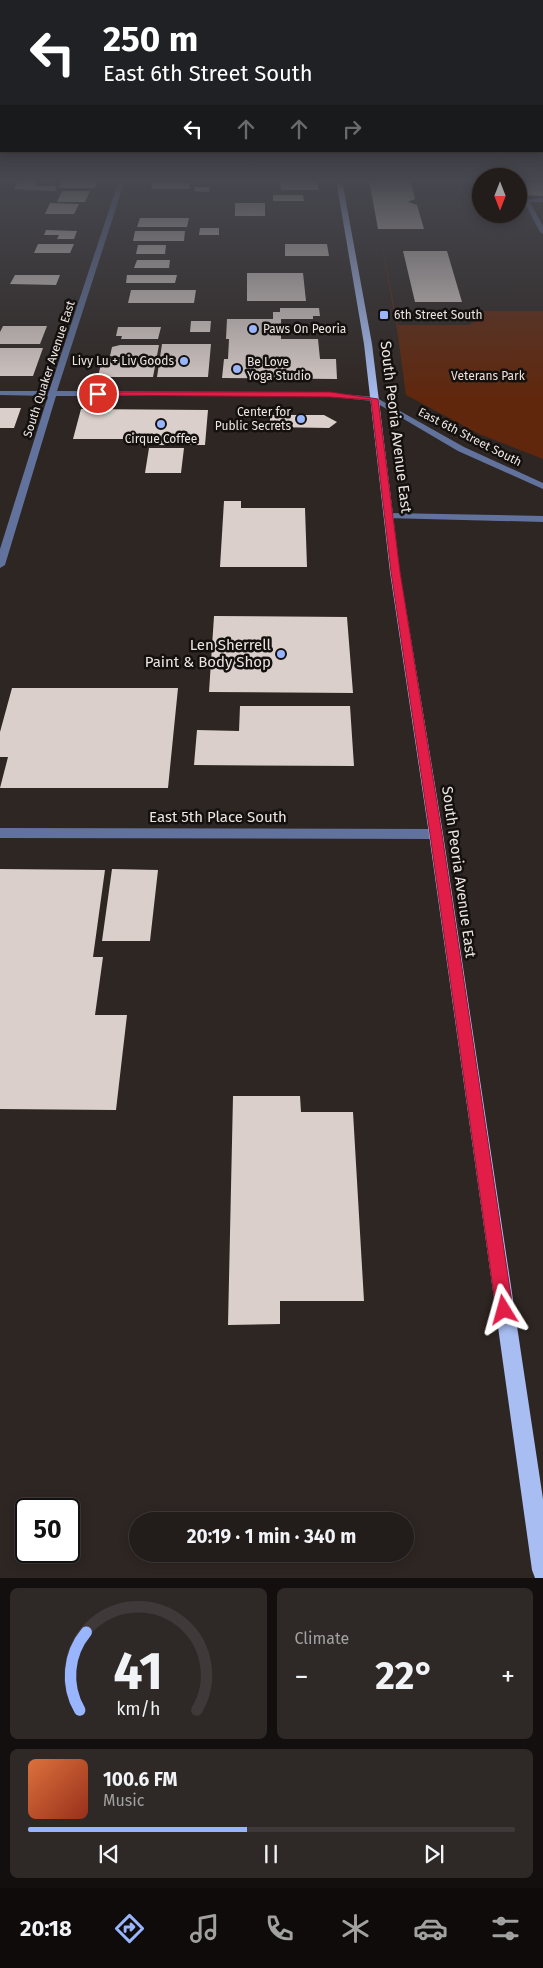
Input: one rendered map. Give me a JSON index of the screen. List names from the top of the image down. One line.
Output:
{"streets":{"main road":["South Peoria Avenue East"],"street":["South Quaker Avenue East","East 6th Street South","East 5th Place South"]},"crossings":[["South Quaker Avenue East","East 6th Street South"],["South Peoria Avenue East","East 6th Street South"],["South Peoria Avenue East","East 5th Place South"]],"parks":["Veterans Park"],"places":{"transit":["6th Street South"],"other":["Paws On Peoria","Livy Lu + Liv Goods","Be Love Yoga Studio","Center for Public Secrets","Cirque Coffee","Len Sherrell Paint & Body Shop"]},"north":"bottom","page":{"turn":["250 m","East 6th Street South"],"limit":"50","trip":"20:19 · 1 min · 340 m","tile":"Climate","heat":["−","22°","+"],"song":["100.6 FM","Music"],"tabs":"20:18","gauge":["41","km/h"]}}
